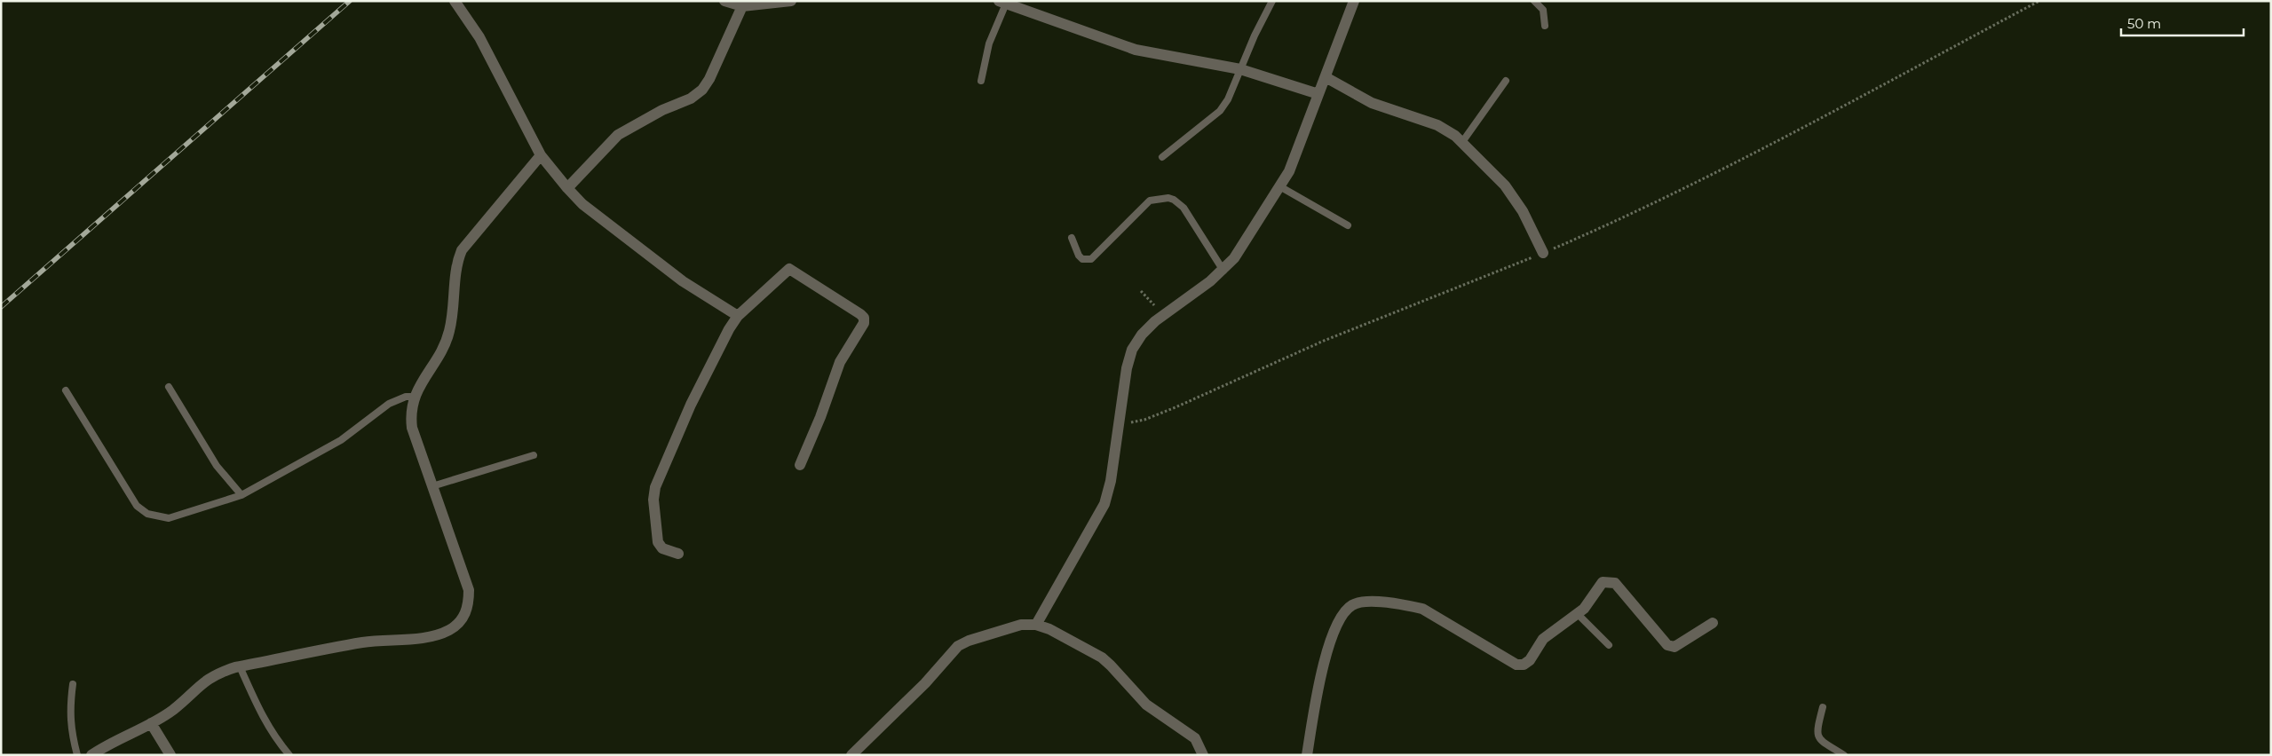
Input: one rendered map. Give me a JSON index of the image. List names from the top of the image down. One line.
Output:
{"scale_bar":"50 m"}
